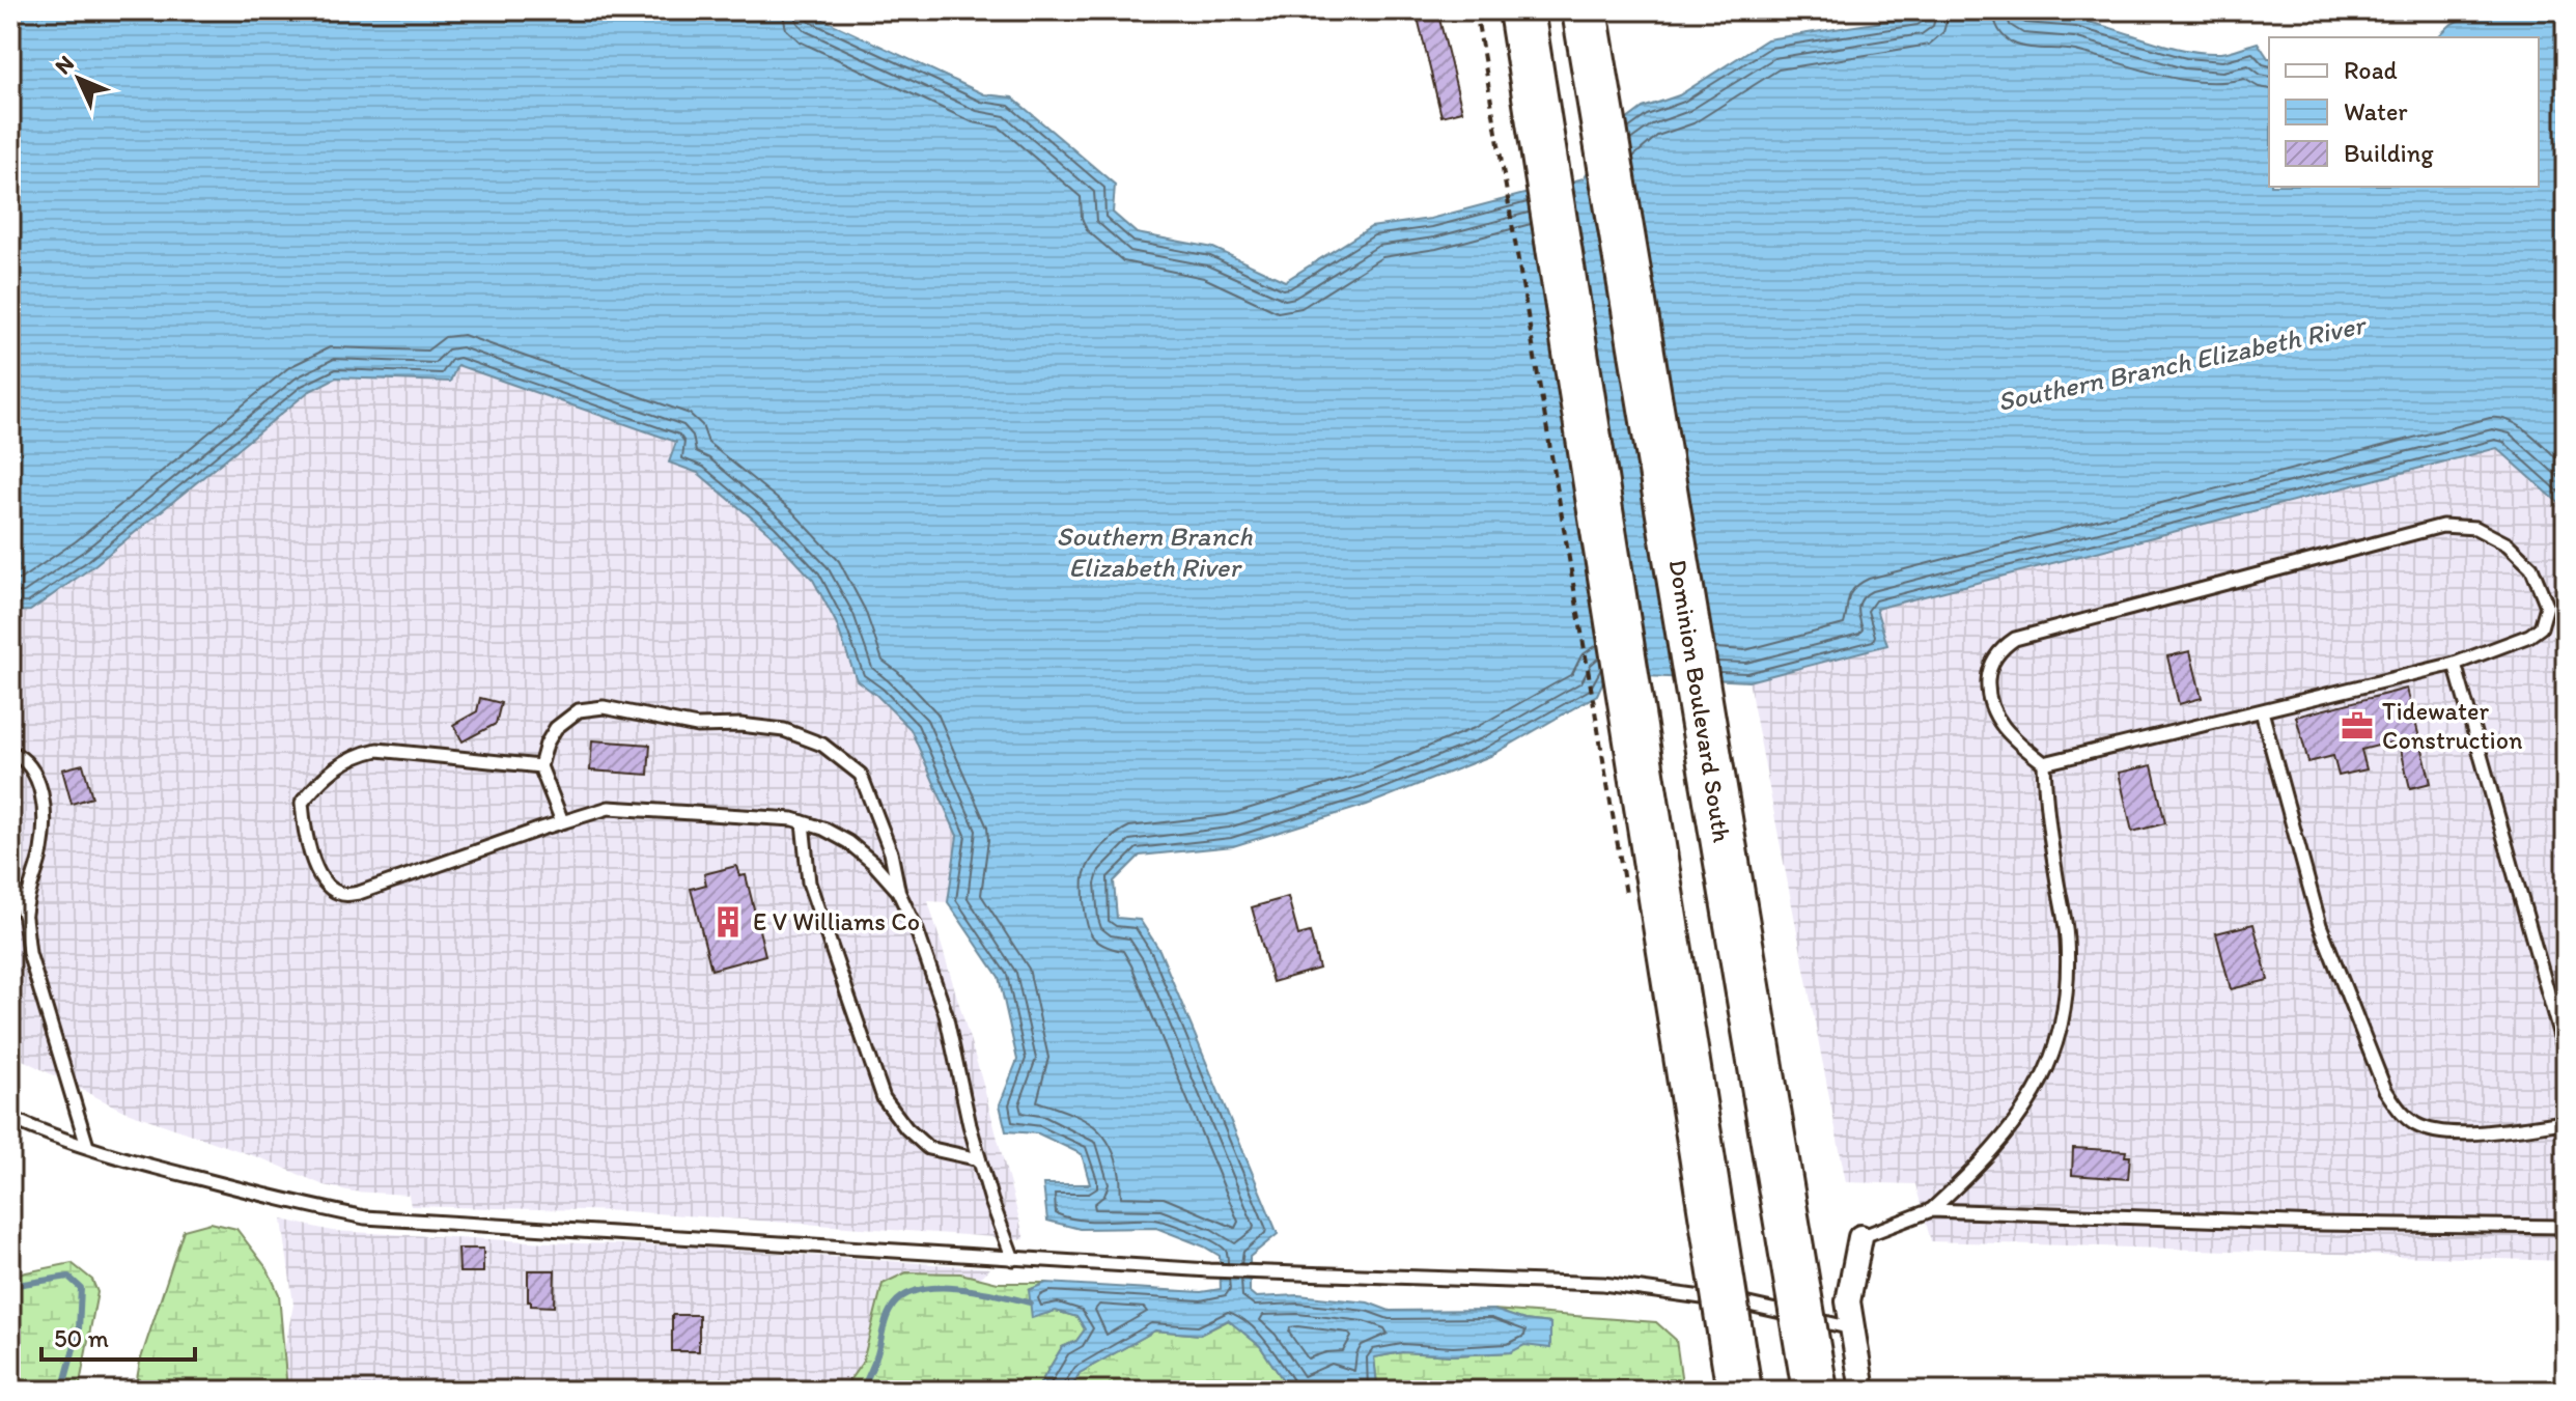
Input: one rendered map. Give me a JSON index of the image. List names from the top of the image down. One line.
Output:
{"streets":{"highway":["Dominion Boulevard South"]},"water":["Southern Branch Elizabeth River"],"places":{"office":["Tidewater Construction"],"building":["E V Williams Co"]},"legend":["Road","Water","Building"],"scale_bar":"50 m","north":"top left"}
